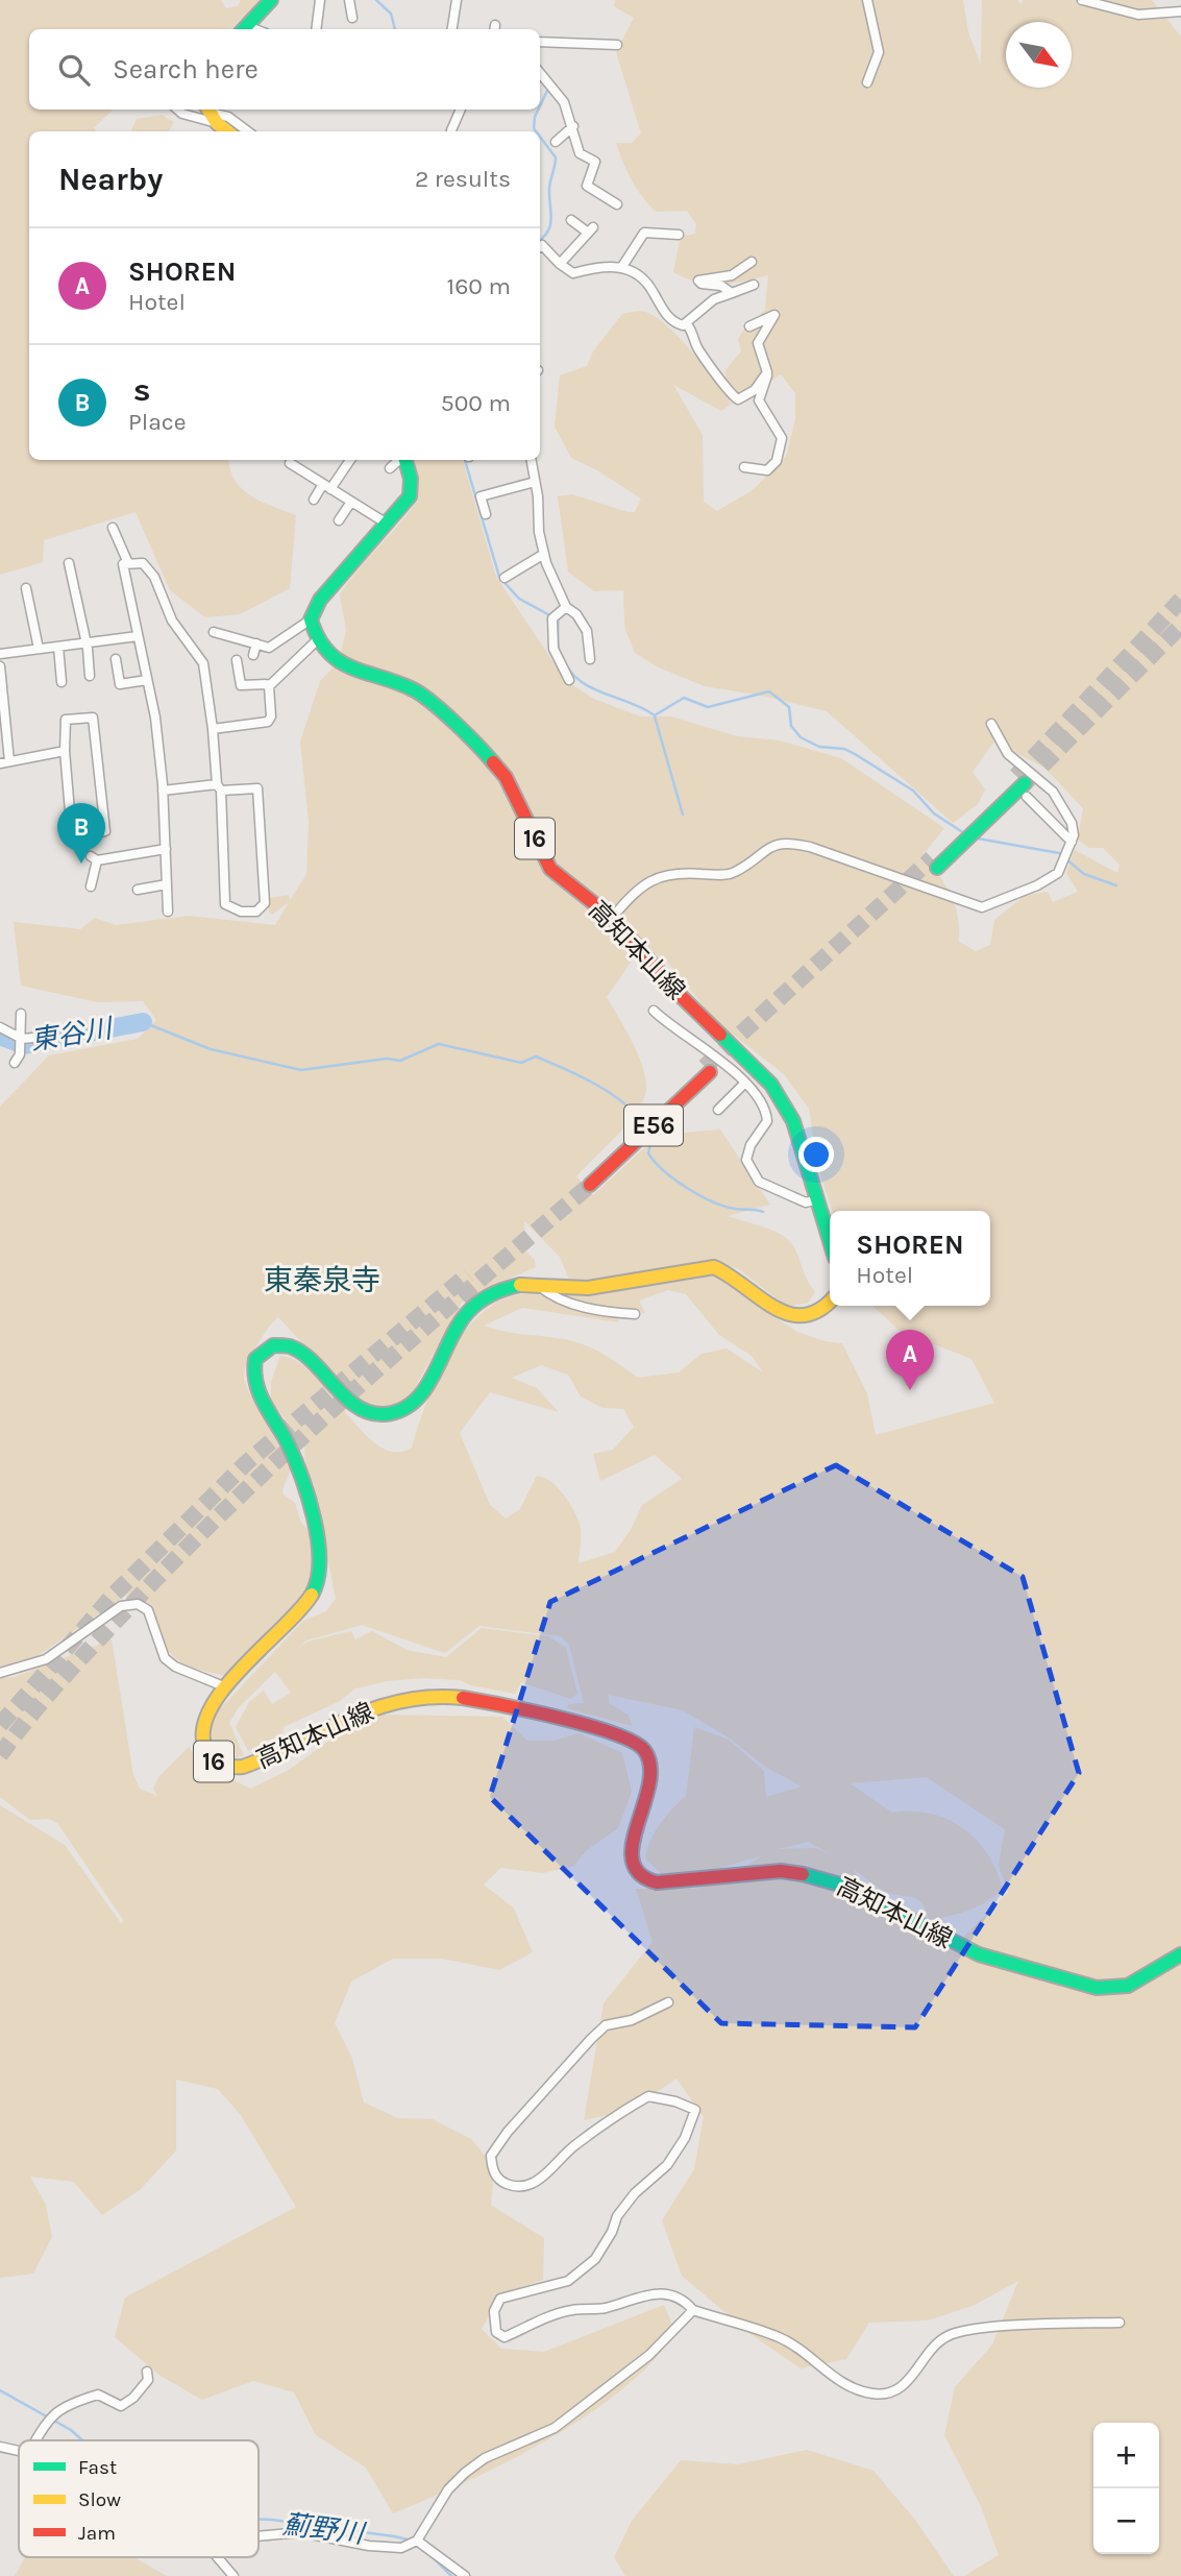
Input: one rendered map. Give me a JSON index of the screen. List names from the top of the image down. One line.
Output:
{"streets":{"main road":["16","高知本山線","E56"]},"districts":["東秦泉寺"],"water":["東谷川","薊野川"],"legend":["Fast","Slow","Jam"],"north":"bottom right","page":{"search":"Search here","heading":["Nearby","2 results"],"list":[{"mark":"A","name":"SHOREN","note":"Hotel","value":"160 m"},{"mark":"B","name":"ｓ","note":"Place","value":"500 m"}],"pins":["B","A"],"popup":["SHOREN","Hotel"],"map_buttons":["+","−"]}}
